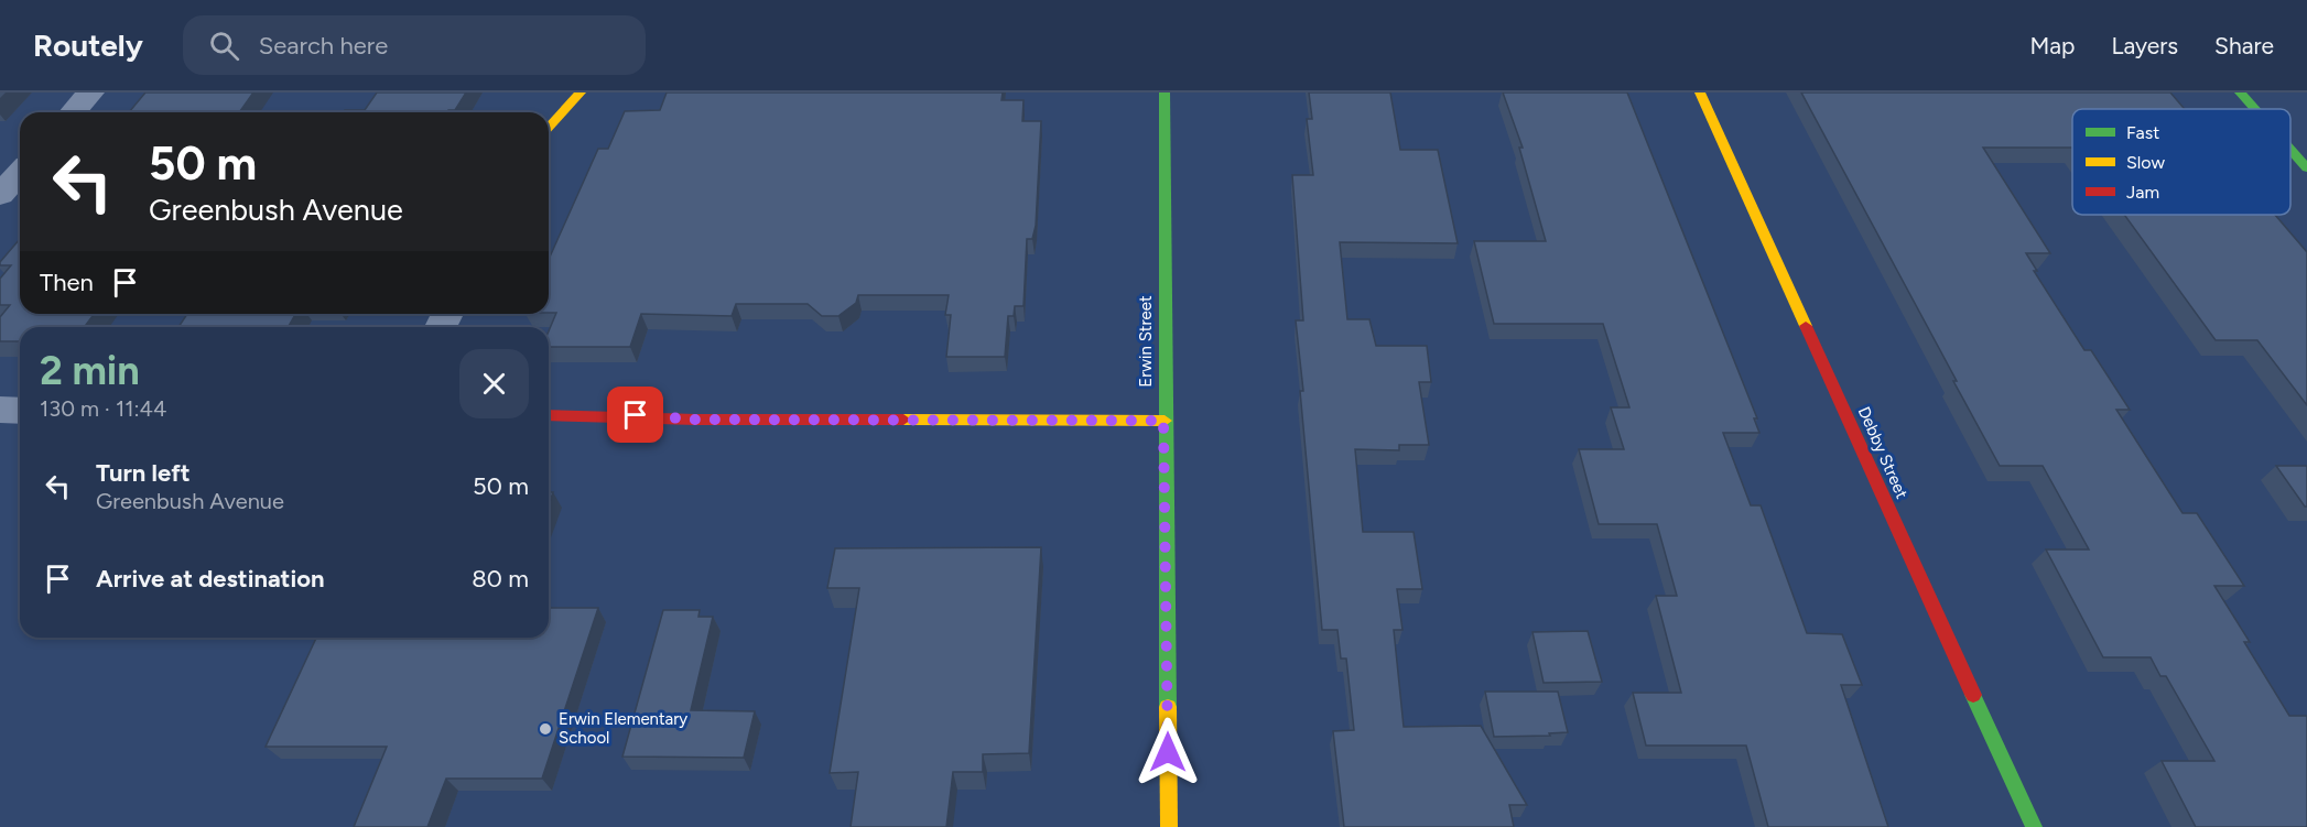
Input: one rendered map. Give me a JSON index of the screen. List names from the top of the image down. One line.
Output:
{"streets":{"street":["Erwin Street","Debby Street"]},"places":["Erwin Elementary School"],"legend":["Fast","Slow","Jam"],"page":{"header":"Routely","search":"Search here","nav":["Map","Layers","Share"],"turn":["50 m","Greenbush Avenue"],"then":"Then","heading":["2 min","130 m · 11:44"],"list":[{"name":"Turn left","note":"Greenbush Avenue","value":"50 m"},{"name":"Arrive at destination","value":"80 m"}]}}
